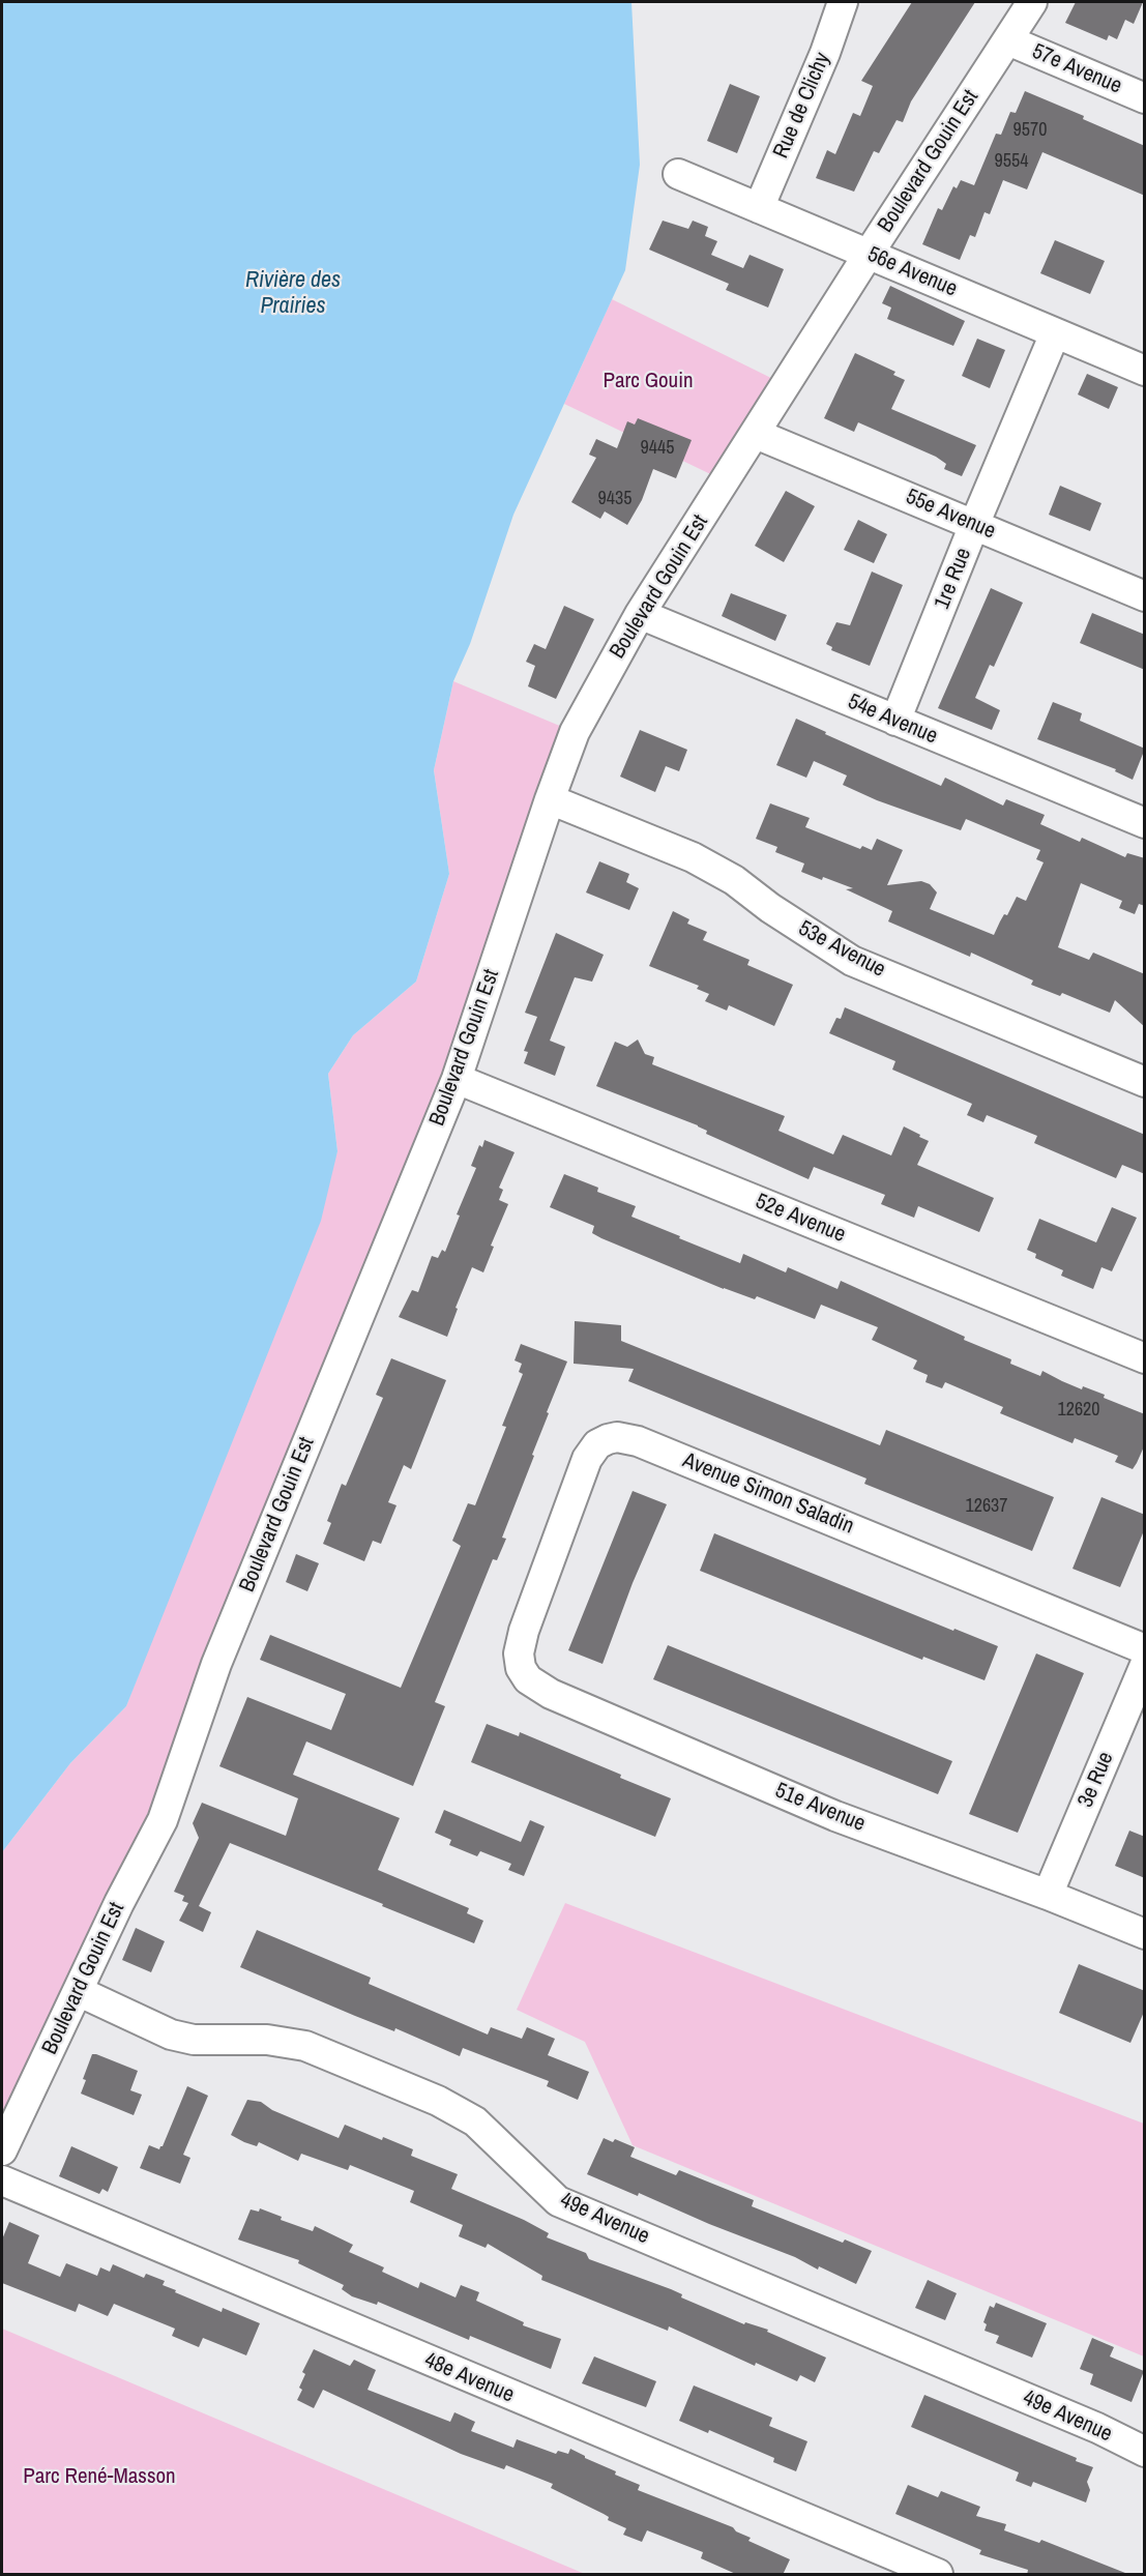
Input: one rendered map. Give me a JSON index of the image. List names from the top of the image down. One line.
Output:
{"streets":{"street":["57e Avenue","Rue de Clichy","Boulevard Gouin Est","56e Avenue","55e Avenue","1re Rue","54e Avenue","53e Avenue","52e Avenue","Avenue Simon Saladin","3e Rue","51e Avenue","49e Avenue","48e Avenue"]},"crossings":[["57e Avenue","Boulevard Gouin Est"],["Rue de Clichy","56e Avenue"],["Boulevard Gouin Est","56e Avenue"],["Boulevard Gouin Est","55e Avenue"],["Boulevard Gouin Est","54e Avenue"],["Boulevard Gouin Est","53e Avenue"],["Boulevard Gouin Est","52e Avenue"],["Boulevard Gouin Est","49e Avenue"],["56e Avenue","1re Rue"],["55e Avenue","1re Rue"],["1re Rue","54e Avenue"],["Avenue Simon Saladin","51e Avenue"],["3e Rue","51e Avenue"]],"water":["Rivière des Prairies"],"parks":["Parc Gouin","Parc René-Masson"],"house_numbers":["9570","9554","9445","9435","12620","12637"]}
